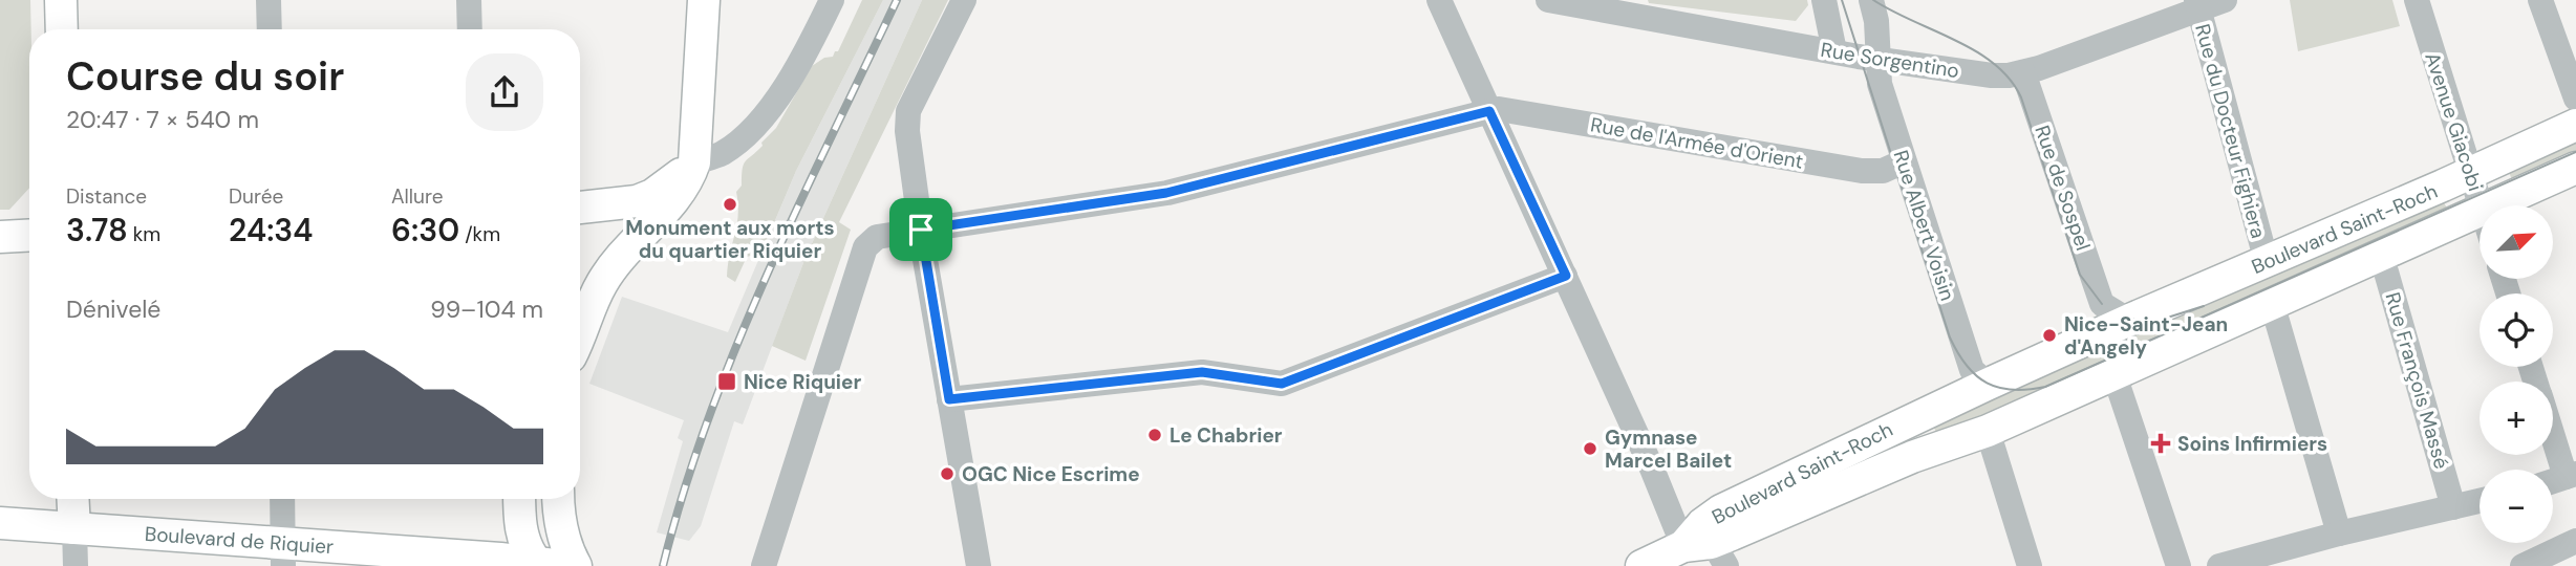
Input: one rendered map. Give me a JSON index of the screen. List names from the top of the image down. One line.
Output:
{"streets":{"main road":["Boulevard Saint-Roch","Boulevard de Riquier"],"street":["Rue Sorgentino","Avenue Giacobi","Rue du Docteur Fighiera","Rue de l'Armée d'Orient","Rue de Sospel","Rue Albert Voisin","Rue François Massé"]},"crossings":[["Rue Sorgentino","Rue du Docteur Fighiera"],["Rue Sorgentino","Rue de Sospel"],["Rue Sorgentino","Rue Albert Voisin"],["Avenue Giacobi","Boulevard Saint-Roch"],["Rue du Docteur Fighiera","Boulevard Saint-Roch"],["Rue de l'Armée d'Orient","Rue Albert Voisin"],["Rue de Sospel","Boulevard Saint-Roch"],["Rue Albert Voisin","Boulevard Saint-Roch"],["Boulevard Saint-Roch","Rue François Massé"]],"places":{"other":["Monument aux morts du quartier Riquier","Nice-Saint-Jean d'Angely","Le Chabrier","Gymnase Marcel Bailet","OGC Nice Escrime"],"transit":["Nice Riquier"],"health":["Soins Infirmiers"]},"north":"top right","page":{"heading":["Course du soir","20:47 · 7 × 540 m"],"stats":[["Distance","3.78 km"],["Durée","24:34"],["Allure","6:30 /km"]],"map_buttons":["+","−"],"chart":["Dénivelé","99–104 m"]}}
